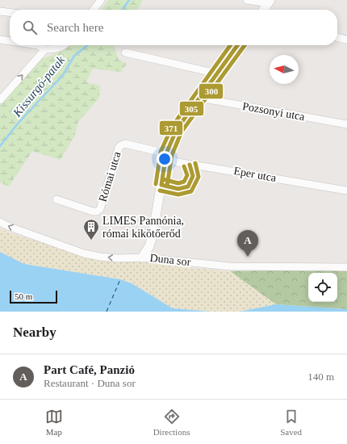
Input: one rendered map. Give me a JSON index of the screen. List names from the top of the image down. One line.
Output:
{"streets":{"street":["Pozsonyi utca","Eper utca","Római utca","Duna sor"]},"crossings":[["Eper utca","Római utca"]],"one_way":["Duna sor"],"water":["Kissurgó-patak"],"places":{"building":["LIMES Pannónia, római kikötőerőd"]},"lines":["transit line 305","transit line 300","transit line 371"],"scale_bar":"50 m","north":"left","page":{"search":"Search here","pins":"A","scale":"50 m","heading":"Nearby","list":[{"mark":"A","name":"Part Café, Panzió","note":"Restaurant · Duna sor","value":"140 m"}],"nav":["Map","Directions","Saved"]}}
